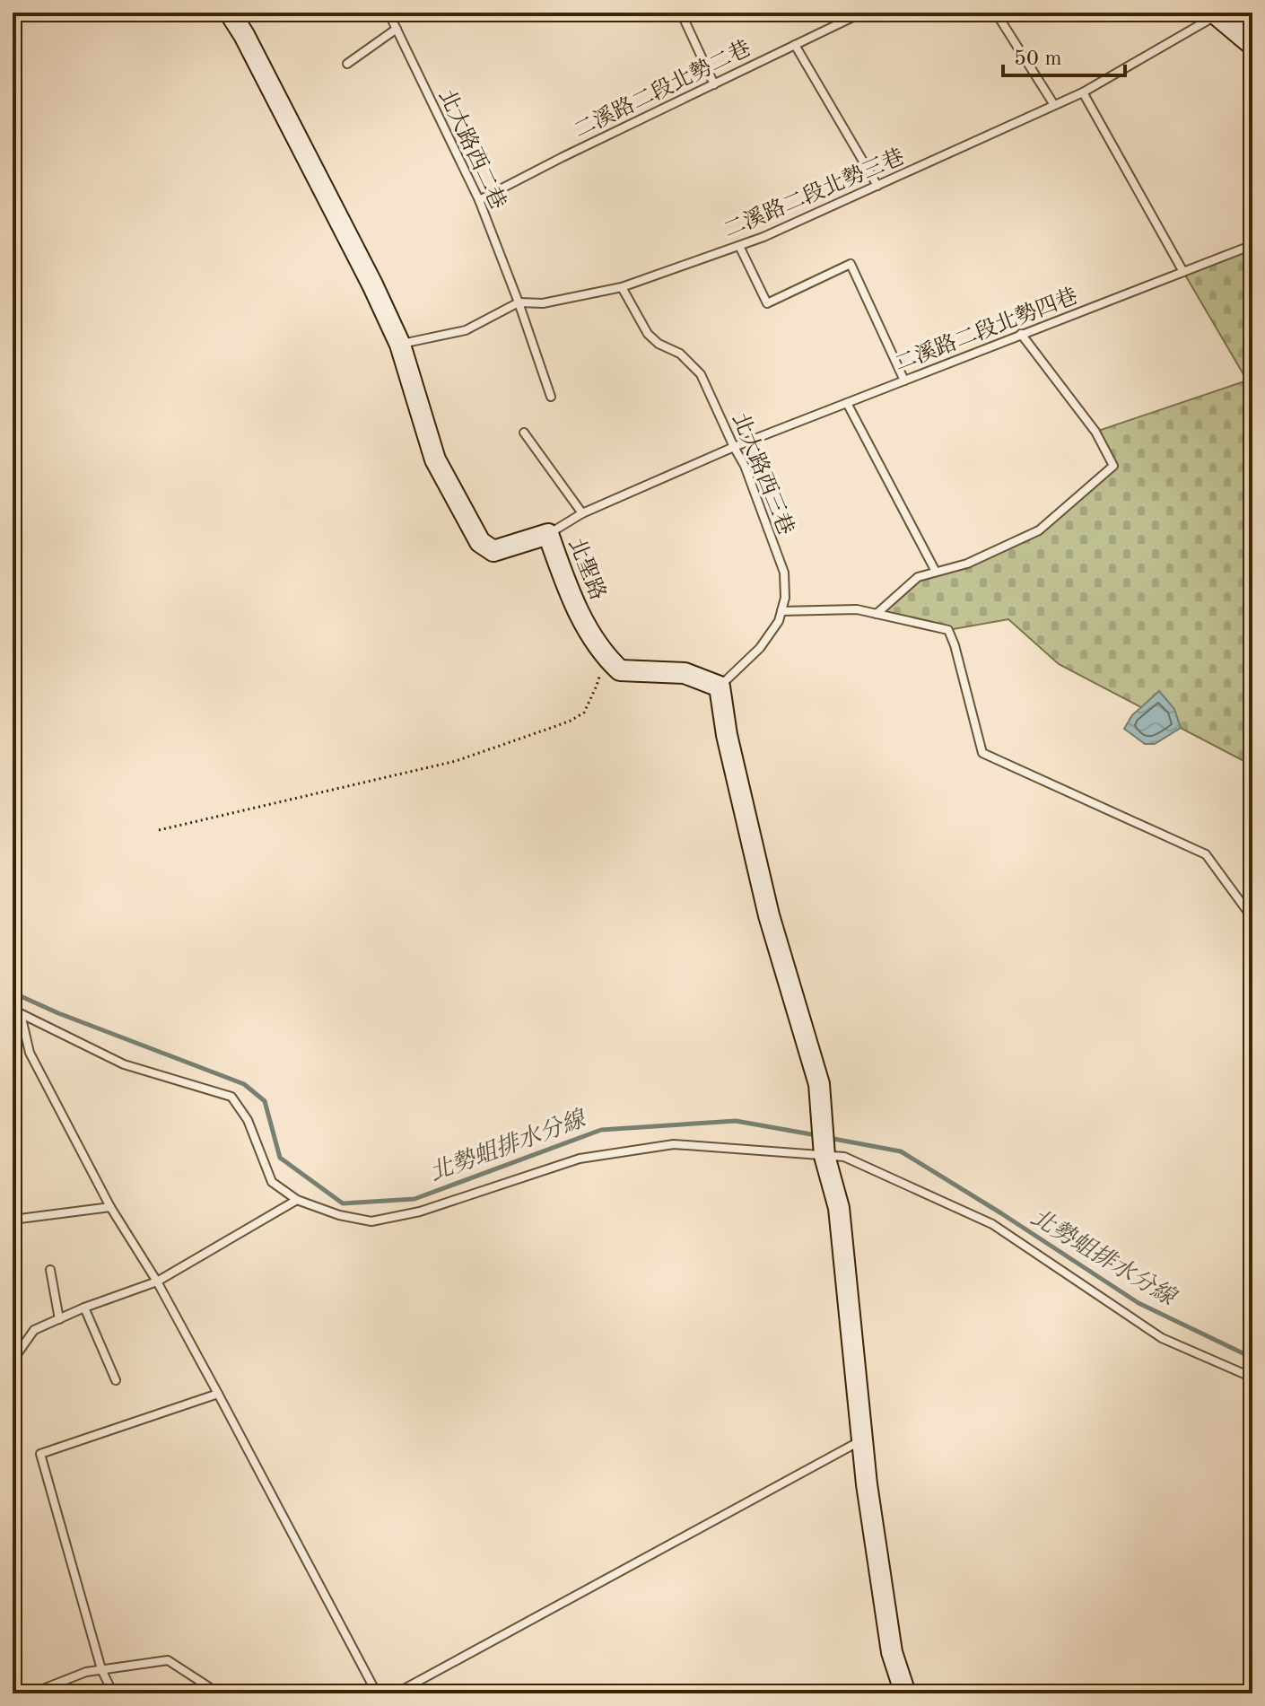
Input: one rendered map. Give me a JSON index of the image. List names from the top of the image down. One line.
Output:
{"streets":{"street":["北聖路"],"lane":["二溪路二段北勢二巷","北大路西二巷","二溪路二段北勢三巷","二溪路二段北勢四巷","北大路西三巷"]},"crossings":[["二溪路二段北勢二巷","北大路西二巷"],["北大路西二巷","二溪路二段北勢三巷"],["二溪路二段北勢三巷","北大路西三巷"],["二溪路二段北勢三巷","北聖路"],["二溪路二段北勢四巷","北大路西三巷"],["二溪路二段北勢四巷","北聖路"],["北大路西三巷","北聖路"]],"water":["北勢蛆排水分線"],"scale_bar":"50 m"}
